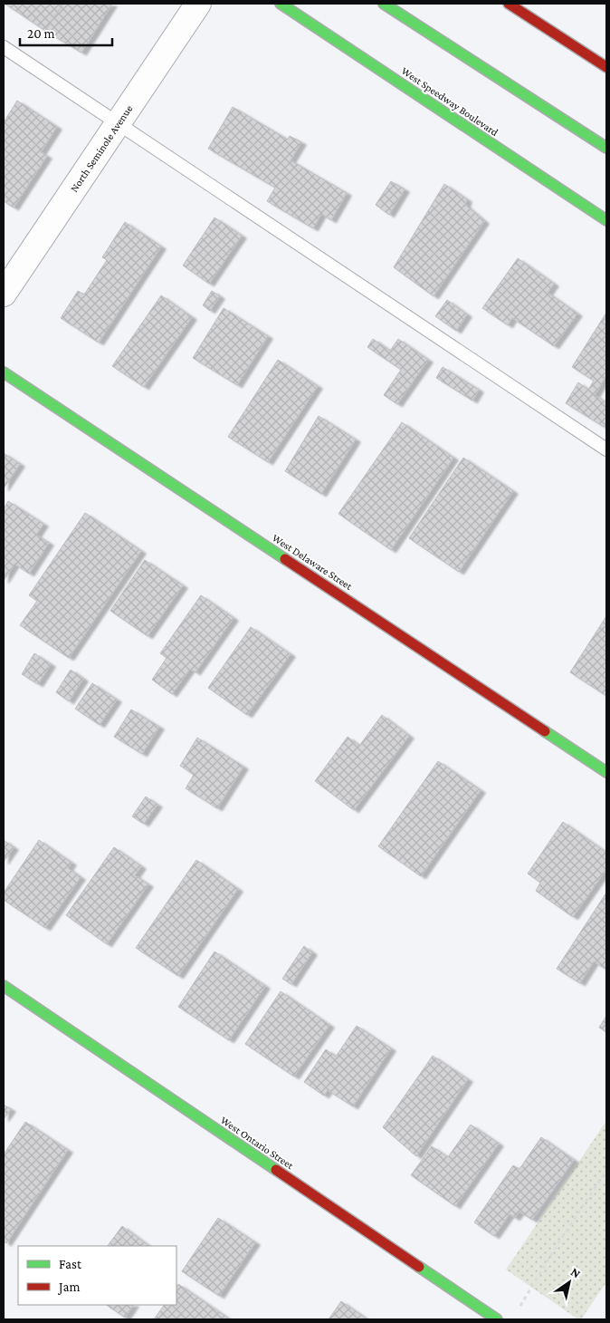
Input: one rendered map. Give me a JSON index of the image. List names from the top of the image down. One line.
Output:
{"streets":{"street":["West Speedway Boulevard","North Seminole Avenue","West Delaware Street","West Ontario Street"]},"legend":["Fast","Jam"],"scale_bar":"20 m","north":"top right"}
